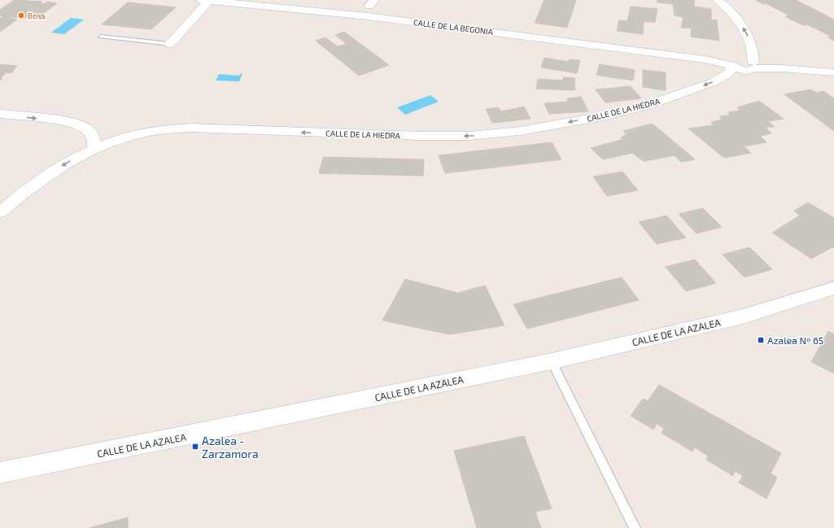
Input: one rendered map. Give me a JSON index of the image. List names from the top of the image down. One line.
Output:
{"streets":{"street":["CALLE DE LA BEGONIA","CALLE DE LA HIEDRA","CALLE DE LA AZALEA"]},"crossings":[["CALLE DE LA BEGONIA","CALLE DE LA HIEDRA"]],"one_way":["CALLE DE LA HIEDRA"],"places":{"other":["Boss"],"transit":["Azalea Nº 65","Azalea - Zarzamora"]}}
